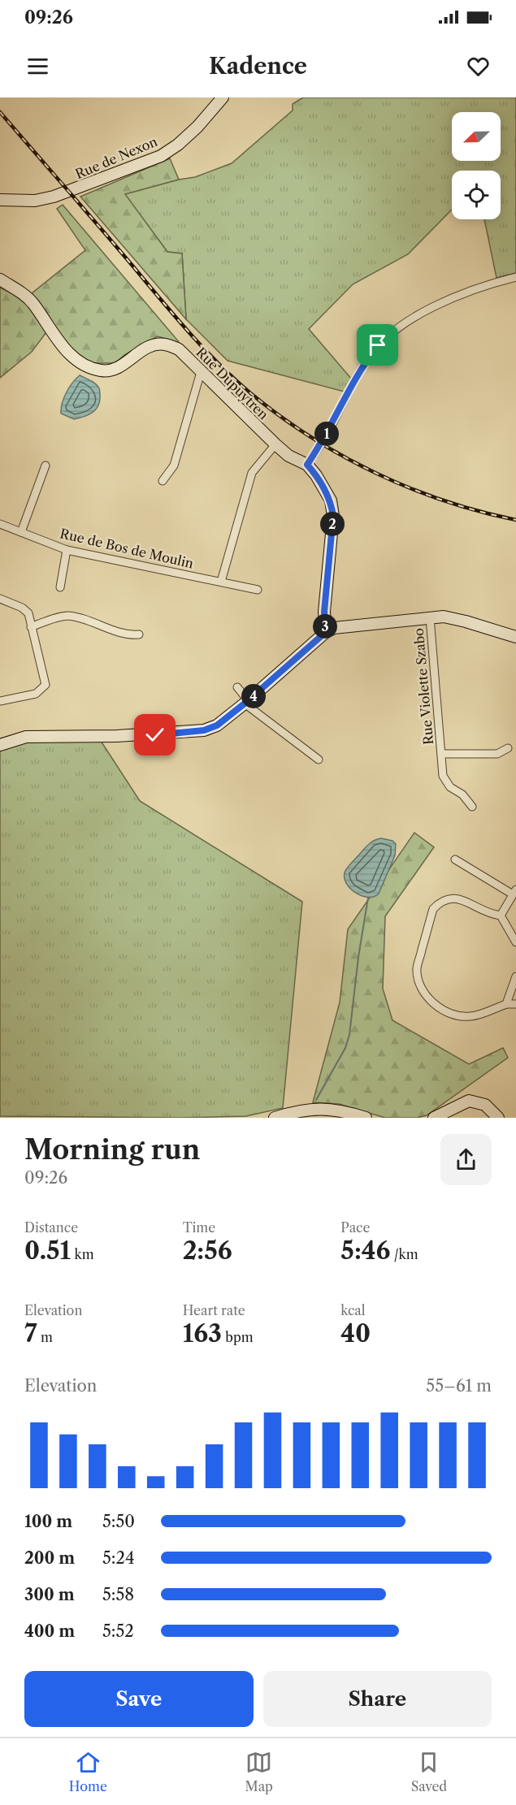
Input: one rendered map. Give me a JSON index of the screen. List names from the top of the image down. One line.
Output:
{"streets":{"street":["Rue de Nexon","Rue Dupuytren","Rue de Bos de Moulin","Rue Violette Szabo"]},"north":"bottom left","page":{"status":"09:26","header":"Kadence","pins":["1","2","3","4"],"heading":["Morning run","09:26"],"stats":[["Distance","0.51 km"],["Time","2:56"],["Pace","5:46 /km"],["Elevation","7 m"],["Heart rate","163 bpm"],["kcal","40"]],"chart":["Elevation","55–61 m"],"list":[{"name":"100 m","note":"5:50"},{"name":"200 m","note":"5:24"},{"name":"300 m","note":"5:58"},{"name":"400 m","note":"5:52"}],"buttons":["Save","Share"],"tabs":["Home","Map","Saved"]}}
